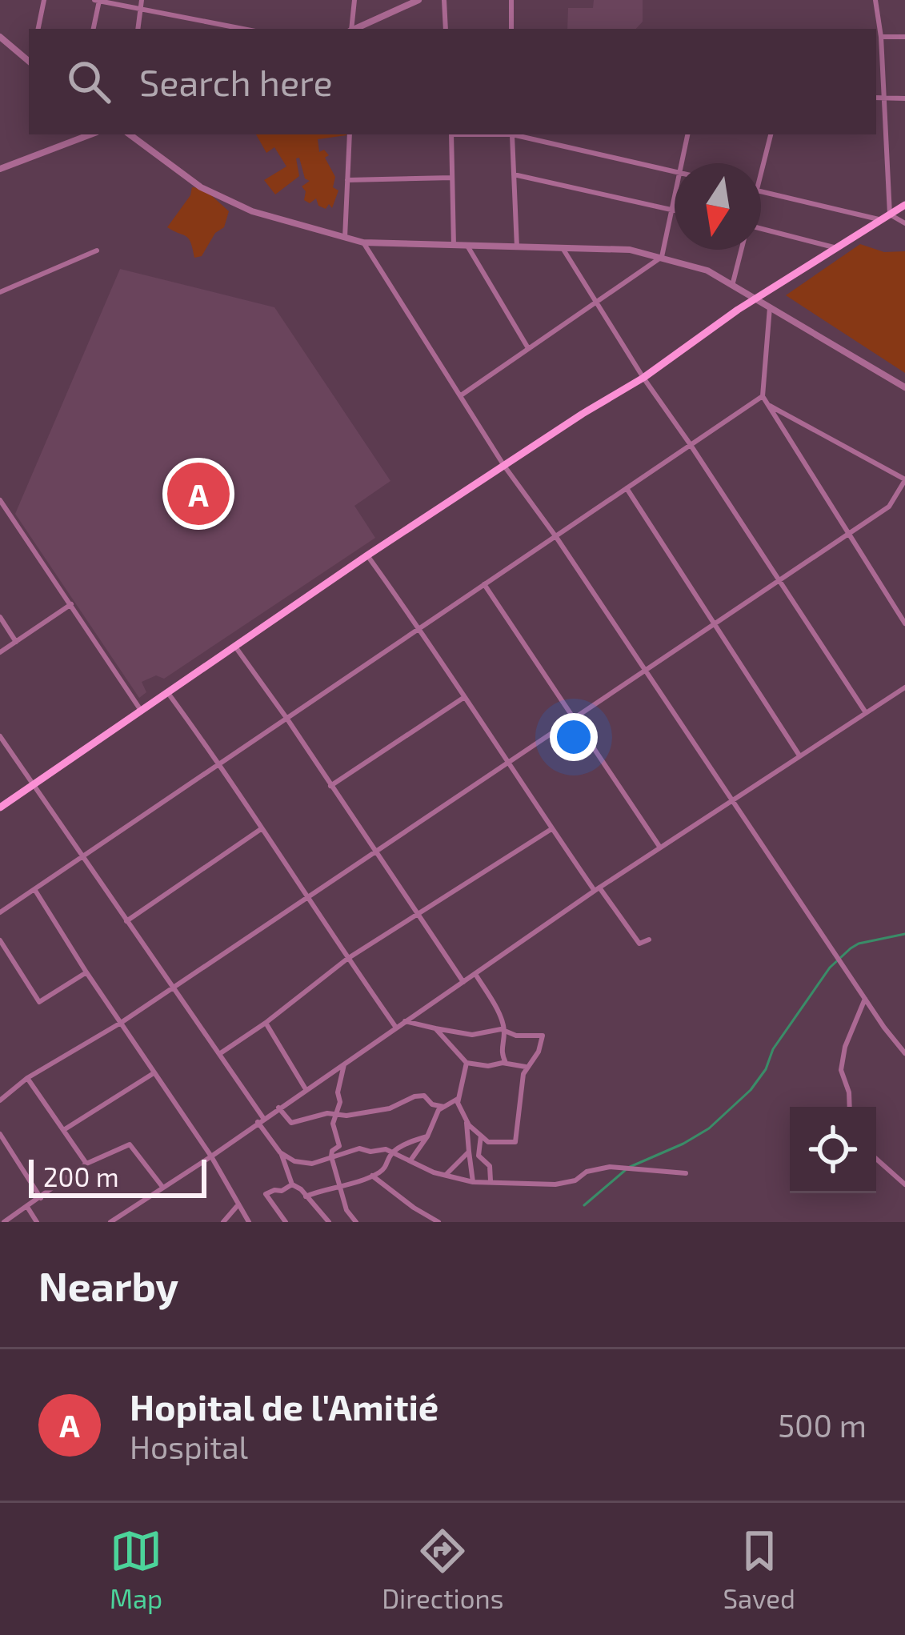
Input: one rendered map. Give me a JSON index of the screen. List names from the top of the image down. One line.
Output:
{"scale_bar":"200 m","north":"bottom","page":{"search":"Search here","pins":"A","scale":"200 m","heading":"Nearby","list":[{"mark":"A","name":"Hopital de l'Amitié","note":"Hospital","value":"500 m"}],"nav":["Map","Directions","Saved"]}}
